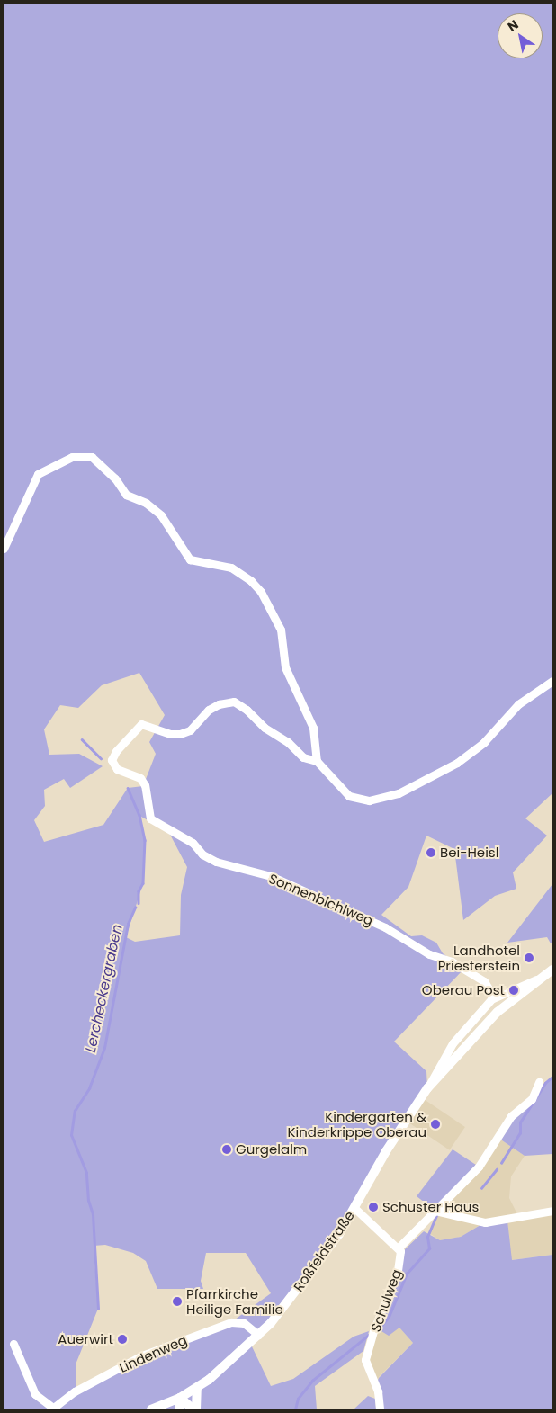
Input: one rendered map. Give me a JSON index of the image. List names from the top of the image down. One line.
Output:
{"streets":{"main road":["Roßfeldstraße"],"street":["Sonnenbichlweg","Schulweg","Lindenweg"]},"crossings":[["Sonnenbichlweg","Roßfeldstraße"],["Roßfeldstraße","Lindenweg"]],"water":["Lercheckergraben"],"places":["Bei-Heisl","Landhotel Priesterstein","Oberau Post","Kindergarten & Kinderkrippe Oberau","Gurgelalm","Schuster Haus","Pfarrkirche Heilige Familie","Auerwirt"],"north":"top left"}
